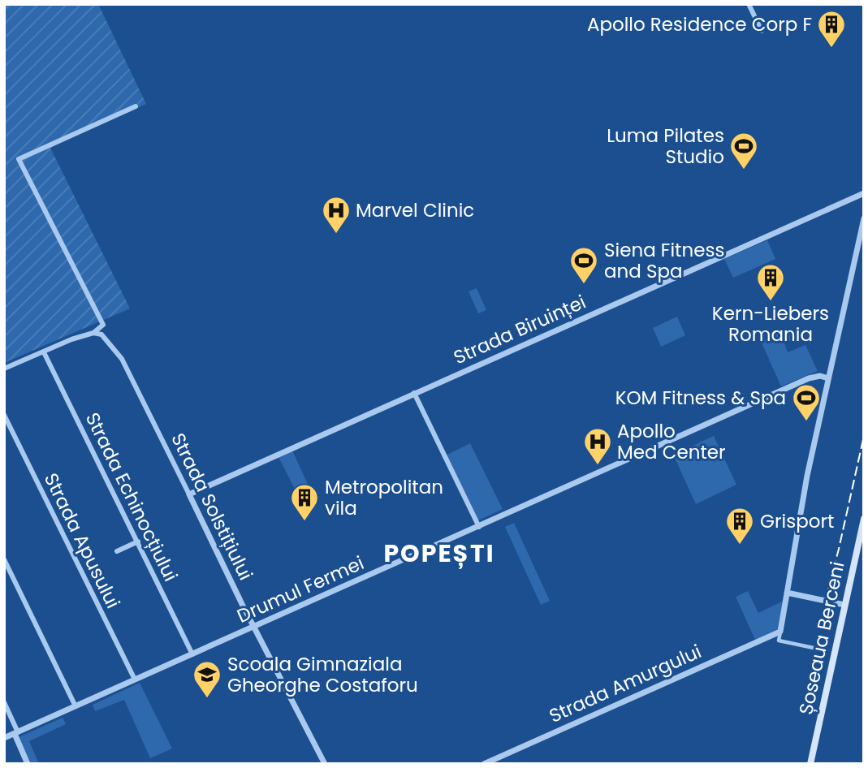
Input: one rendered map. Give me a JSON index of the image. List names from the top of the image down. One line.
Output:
{"streets":{"main road":["Șoseaua Berceni"],"street":["Strada Biruinței","Strada Echinocțiului","Strada Solstițiului","Strada Apusului","Drumul Fermei","Strada Amurgului"]},"crossings":[["Strada Biruinței","Strada Solstițiului"],["Strada Echinocțiului","Drumul Fermei"],["Strada Solstițiului","Drumul Fermei"],["Strada Apusului","Drumul Fermei"]],"districts":["POPEȘTI"],"places":{"building":["Apollo Residence Corp F","Kern-Liebers Romania","Metropolitan vila","Grisport"],"sports":["Luma Pilates Studio","Siena Fitness and Spa","KOM Fitness & Spa"],"hospital":["Marvel Clinic","Apollo Med Center"],"school or university":["Scoala Gimnaziala Gheorghe Costaforu"]}}
